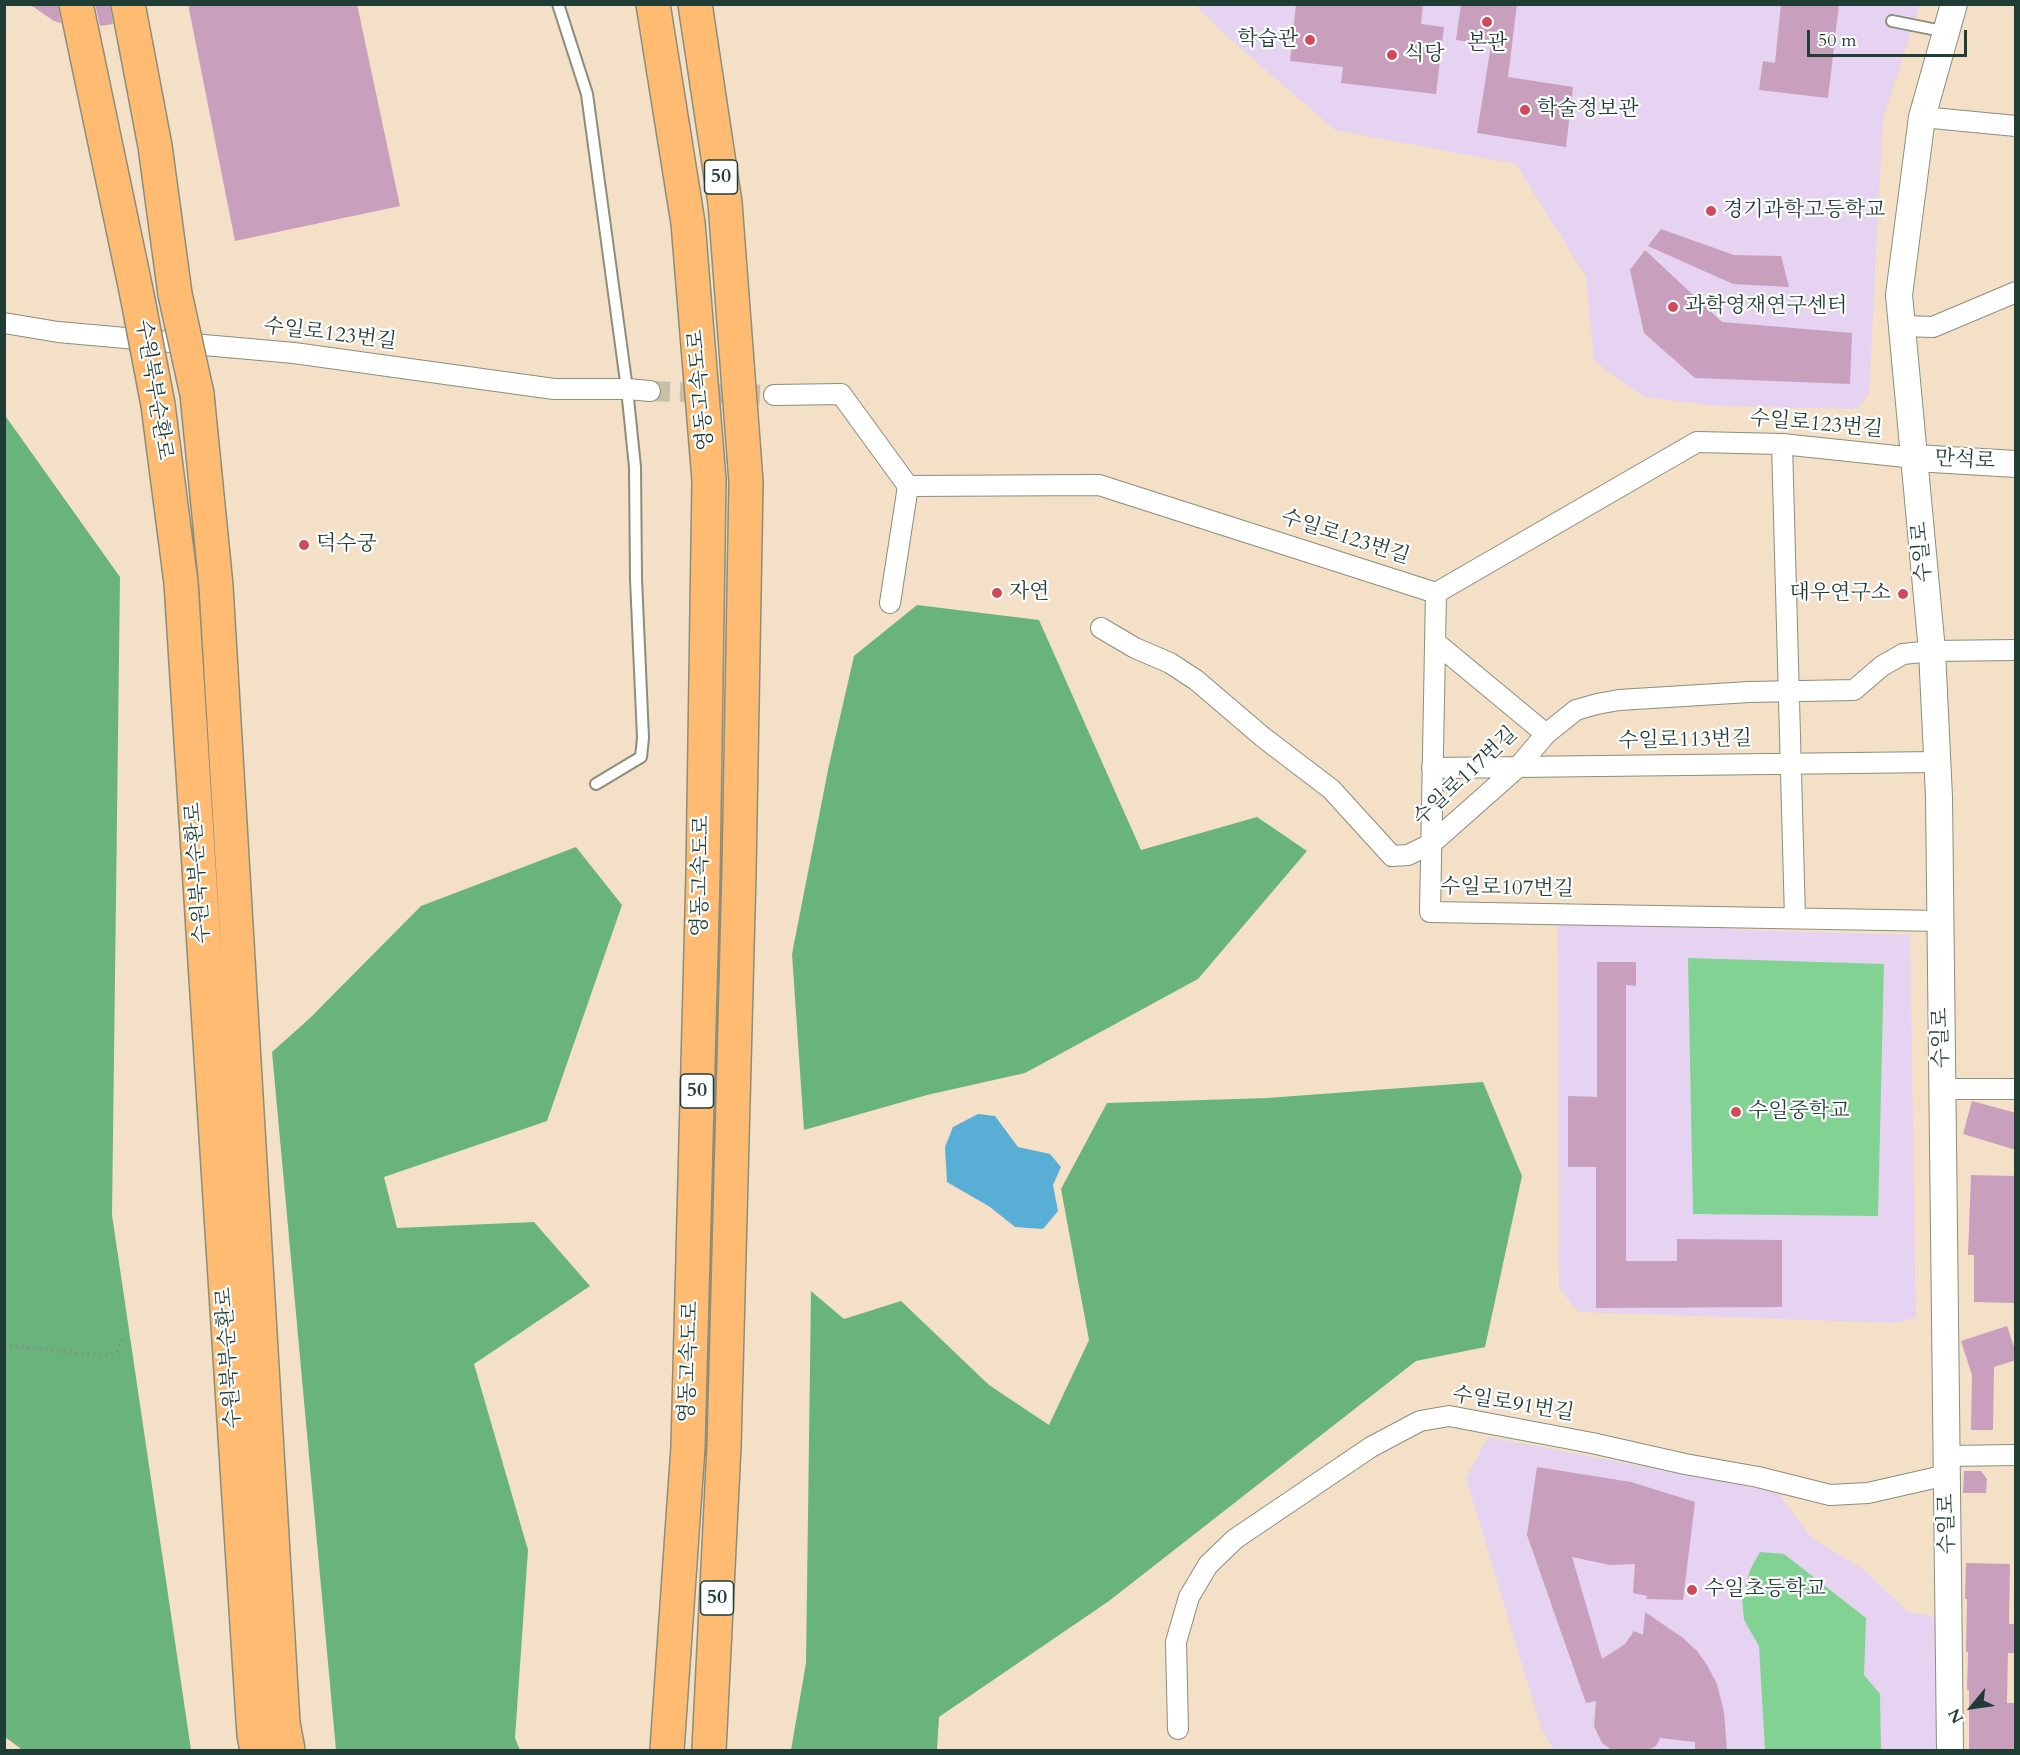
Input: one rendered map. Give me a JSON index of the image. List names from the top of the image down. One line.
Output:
{"streets":{"highway":["50","수원북부순환로","영동고속도로"],"street":["수일로123번길","만석로","수일로","수일로113번길","수일로117번길","수일로107번길","수일로91번길"]},"crossings":[["수일로123번길","만석로"],["수일로123번길","수일로"],["수일로123번길","수일로107번길"],["만석로","수일로"],["수일로","수일로113번길"],["수일로","수일로117번길"],["수일로","수일로107번길"],["수일로","수일로91번길"],["수일로113번길","수일로117번길"],["수일로113번길","수일로107번길"],["수일로117번길","수일로107번길"]],"places":["본관","학습관","식당","학술정보관","경기과학고등학교","과학영재연구센터","덕수궁","자연","대우연구소","수일중학교","수일초등학교"],"scale_bar":"50 m","north":"bottom left"}
